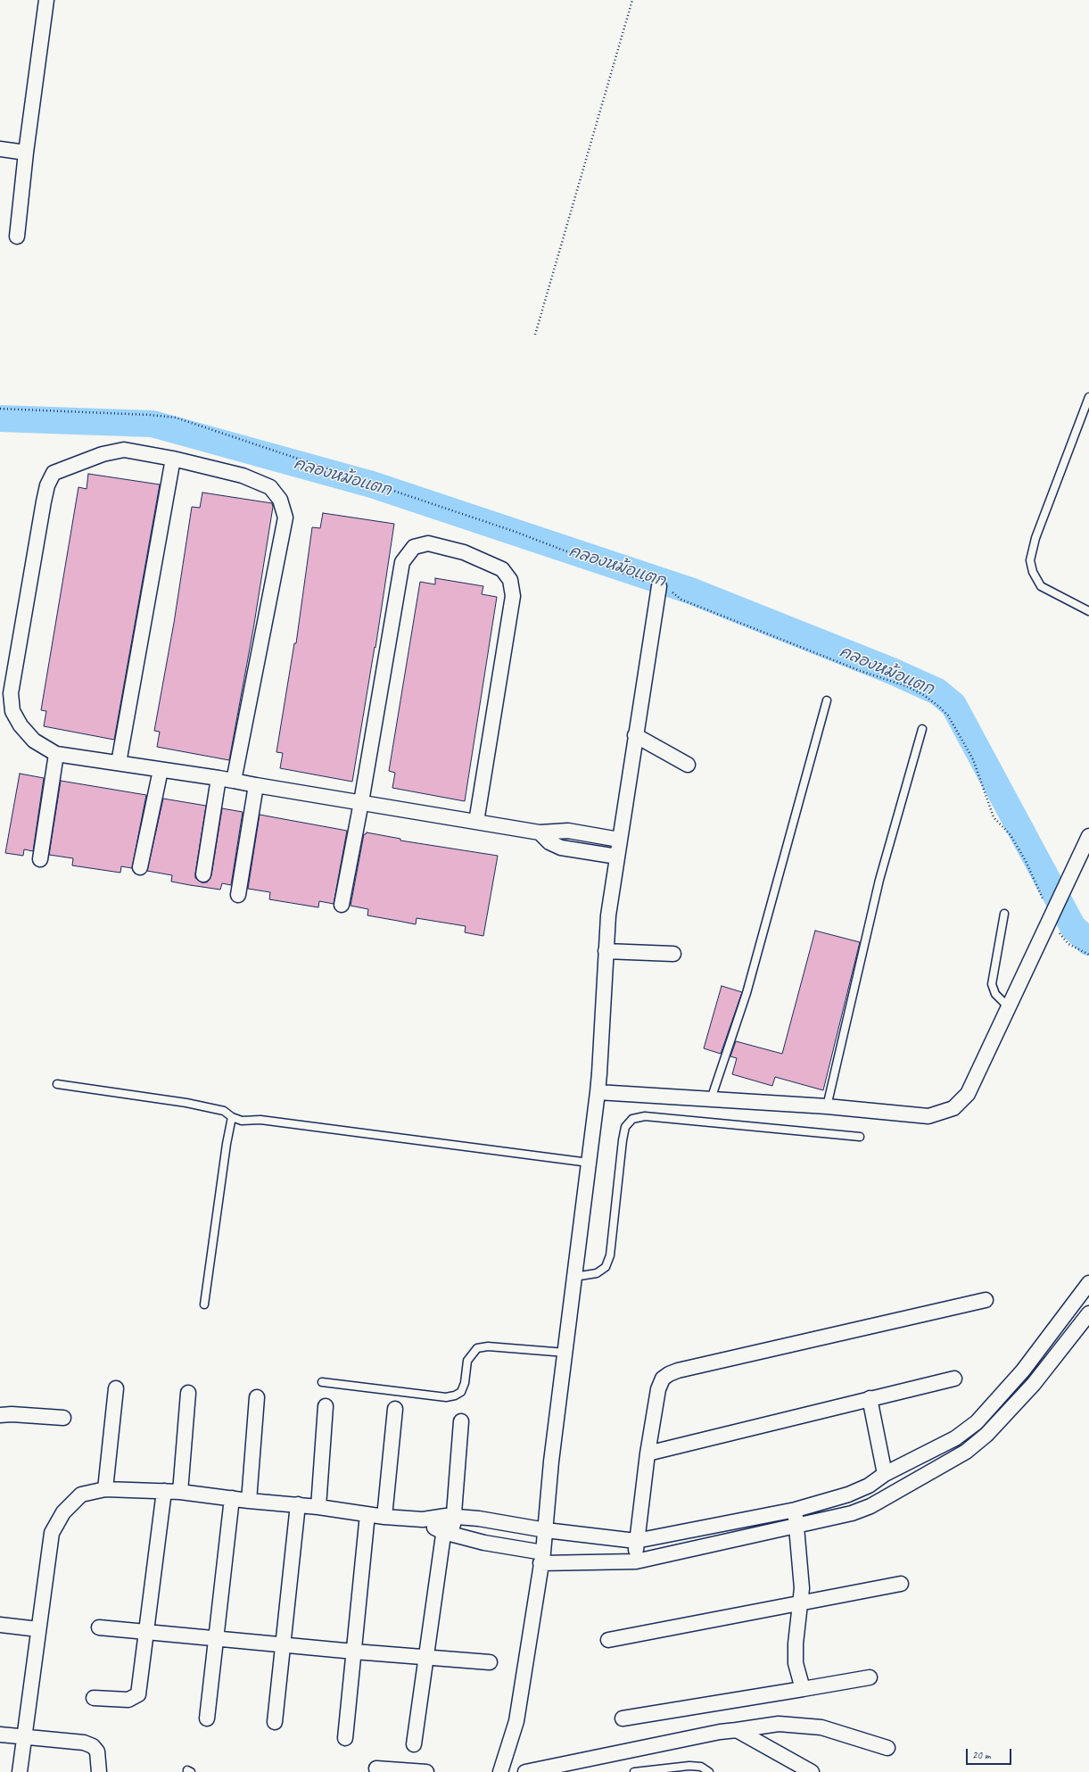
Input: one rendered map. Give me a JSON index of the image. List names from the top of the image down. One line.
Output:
{"water":["คลองหม้อแตก"],"scale_bar":"20 m"}
